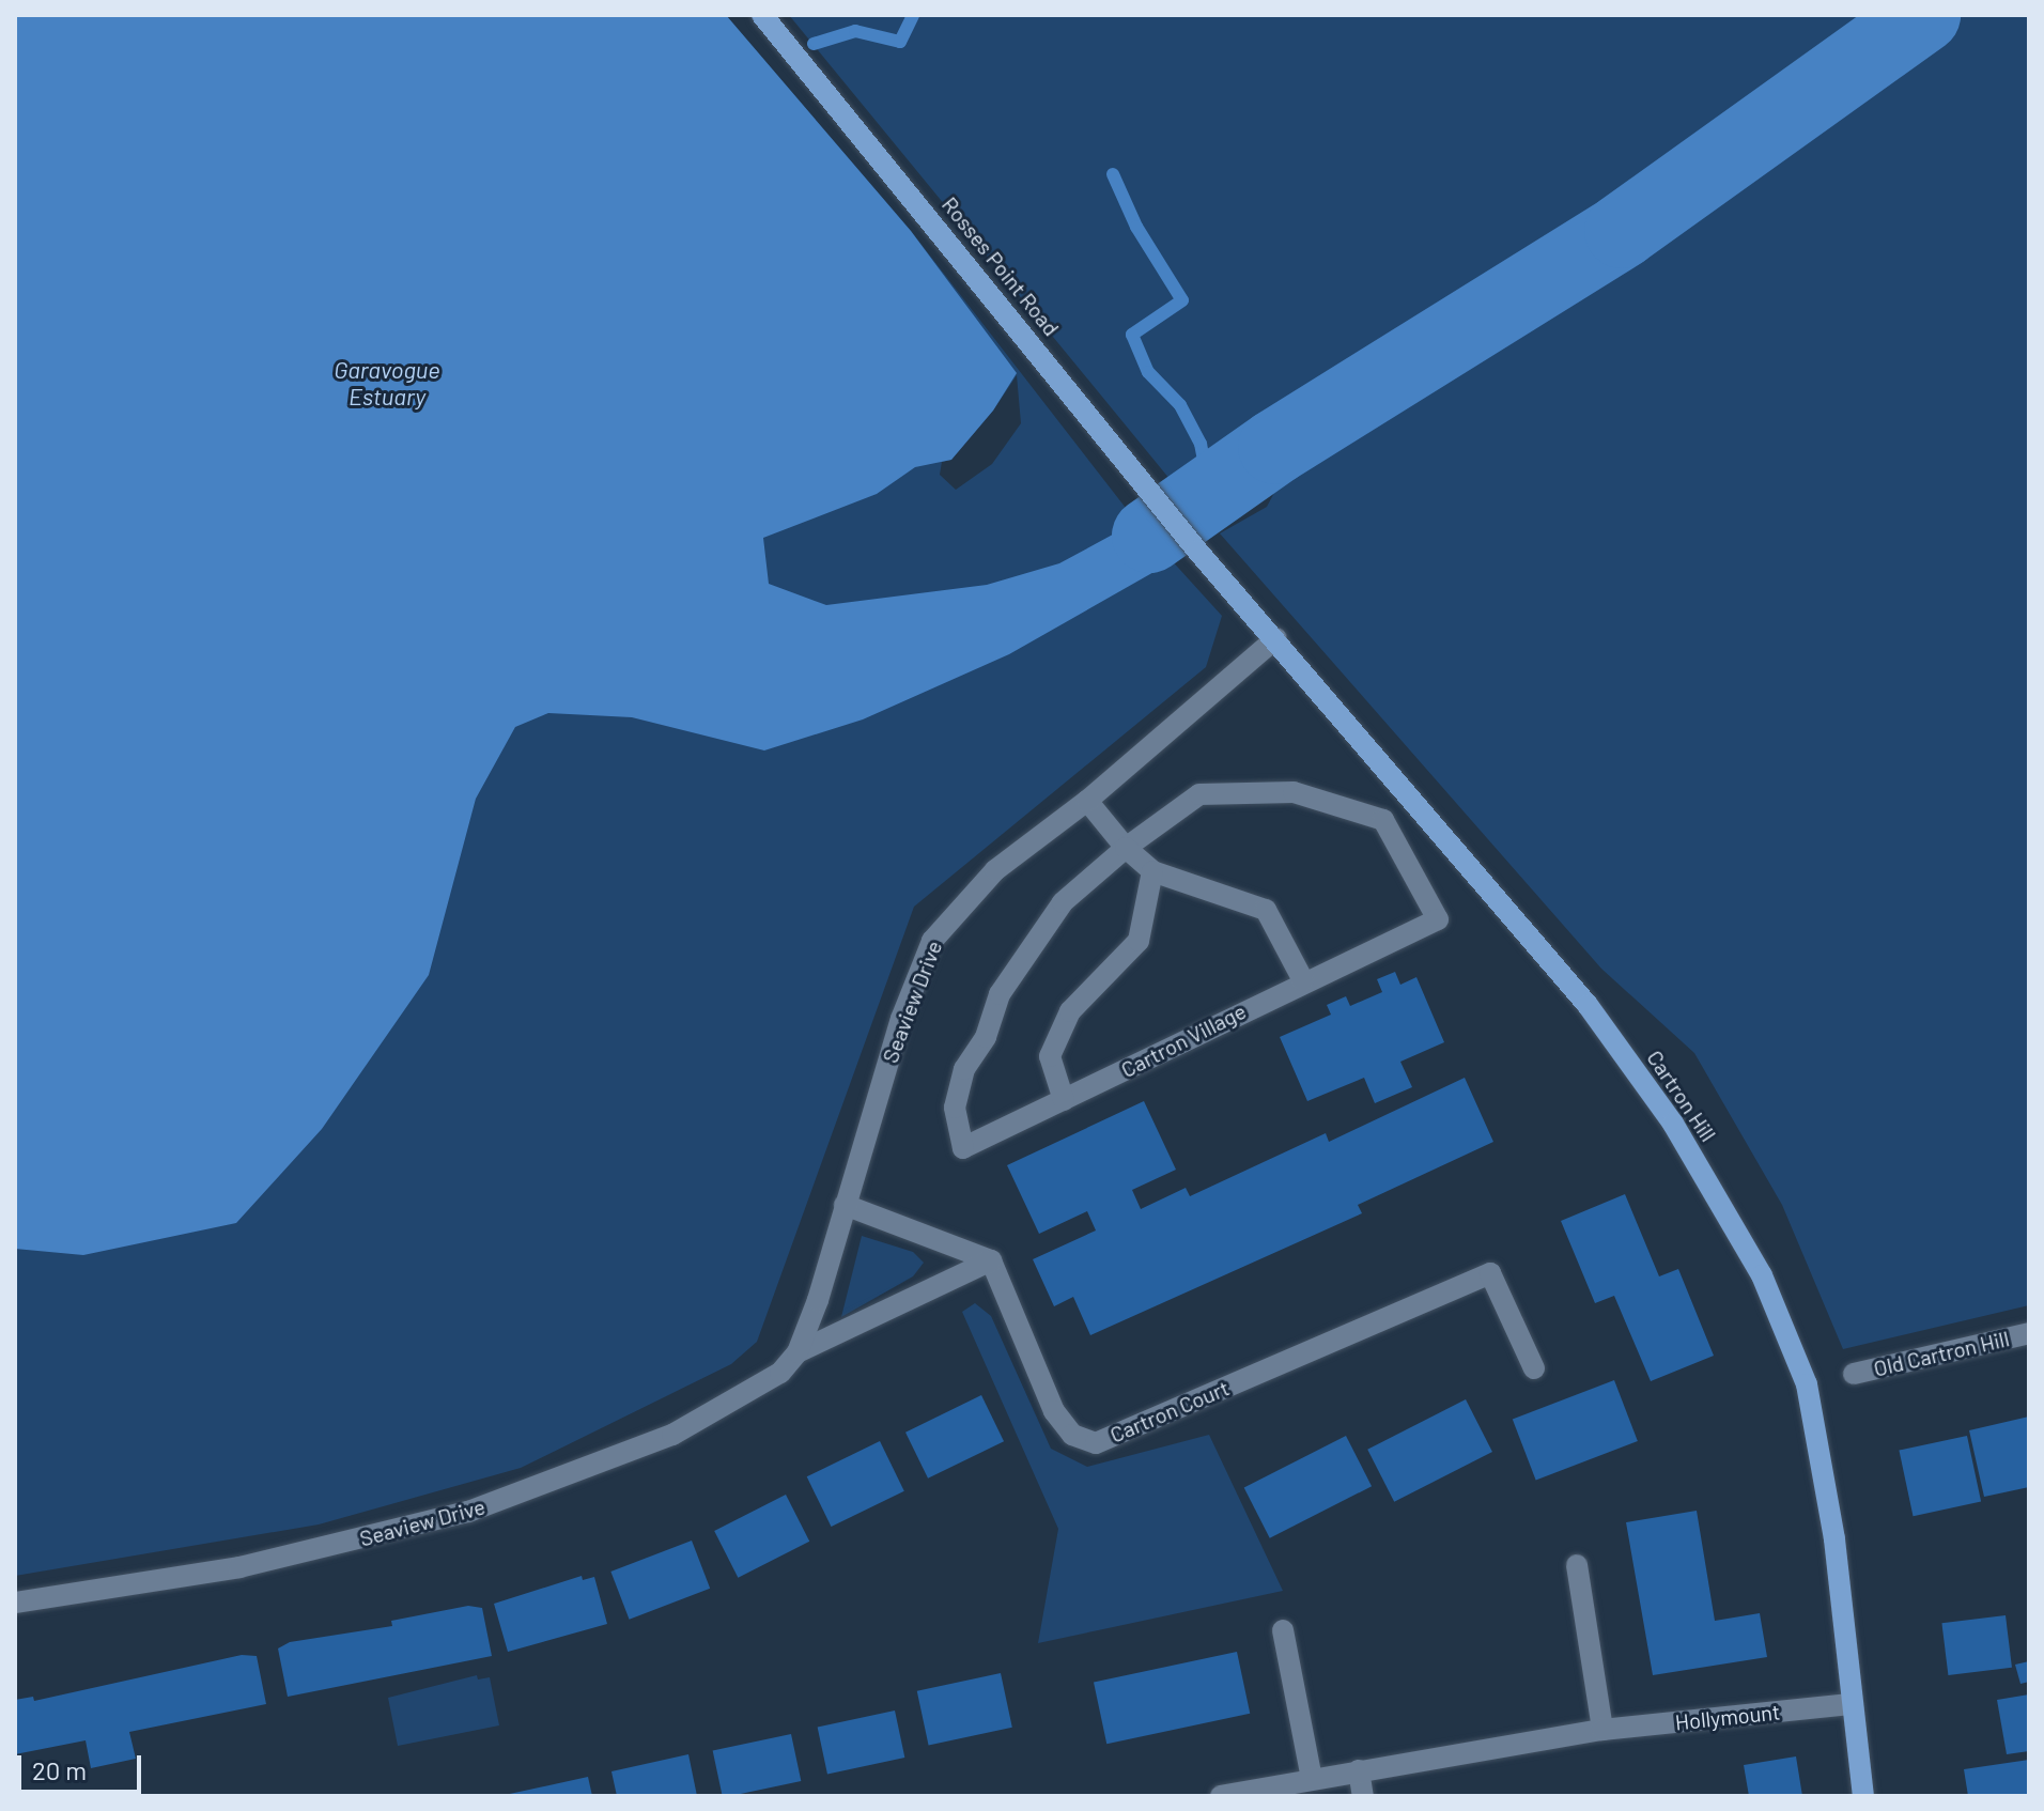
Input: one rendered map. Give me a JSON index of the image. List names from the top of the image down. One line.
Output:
{"streets":{"main road":["Rosses Point Road","Cartron Hill"],"street":["Seaview Drive","Cartron Village","Old Cartron Hill","Cartron Court","Hollymount"]},"crossings":[["Rosses Point Road","Cartron Hill"],["Seaview Drive","Cartron Hill"],["Seaview Drive","Cartron Court"],["Cartron Hill","Hollymount"]],"water":["Garavogue Estuary"],"scale_bar":"20 m"}
